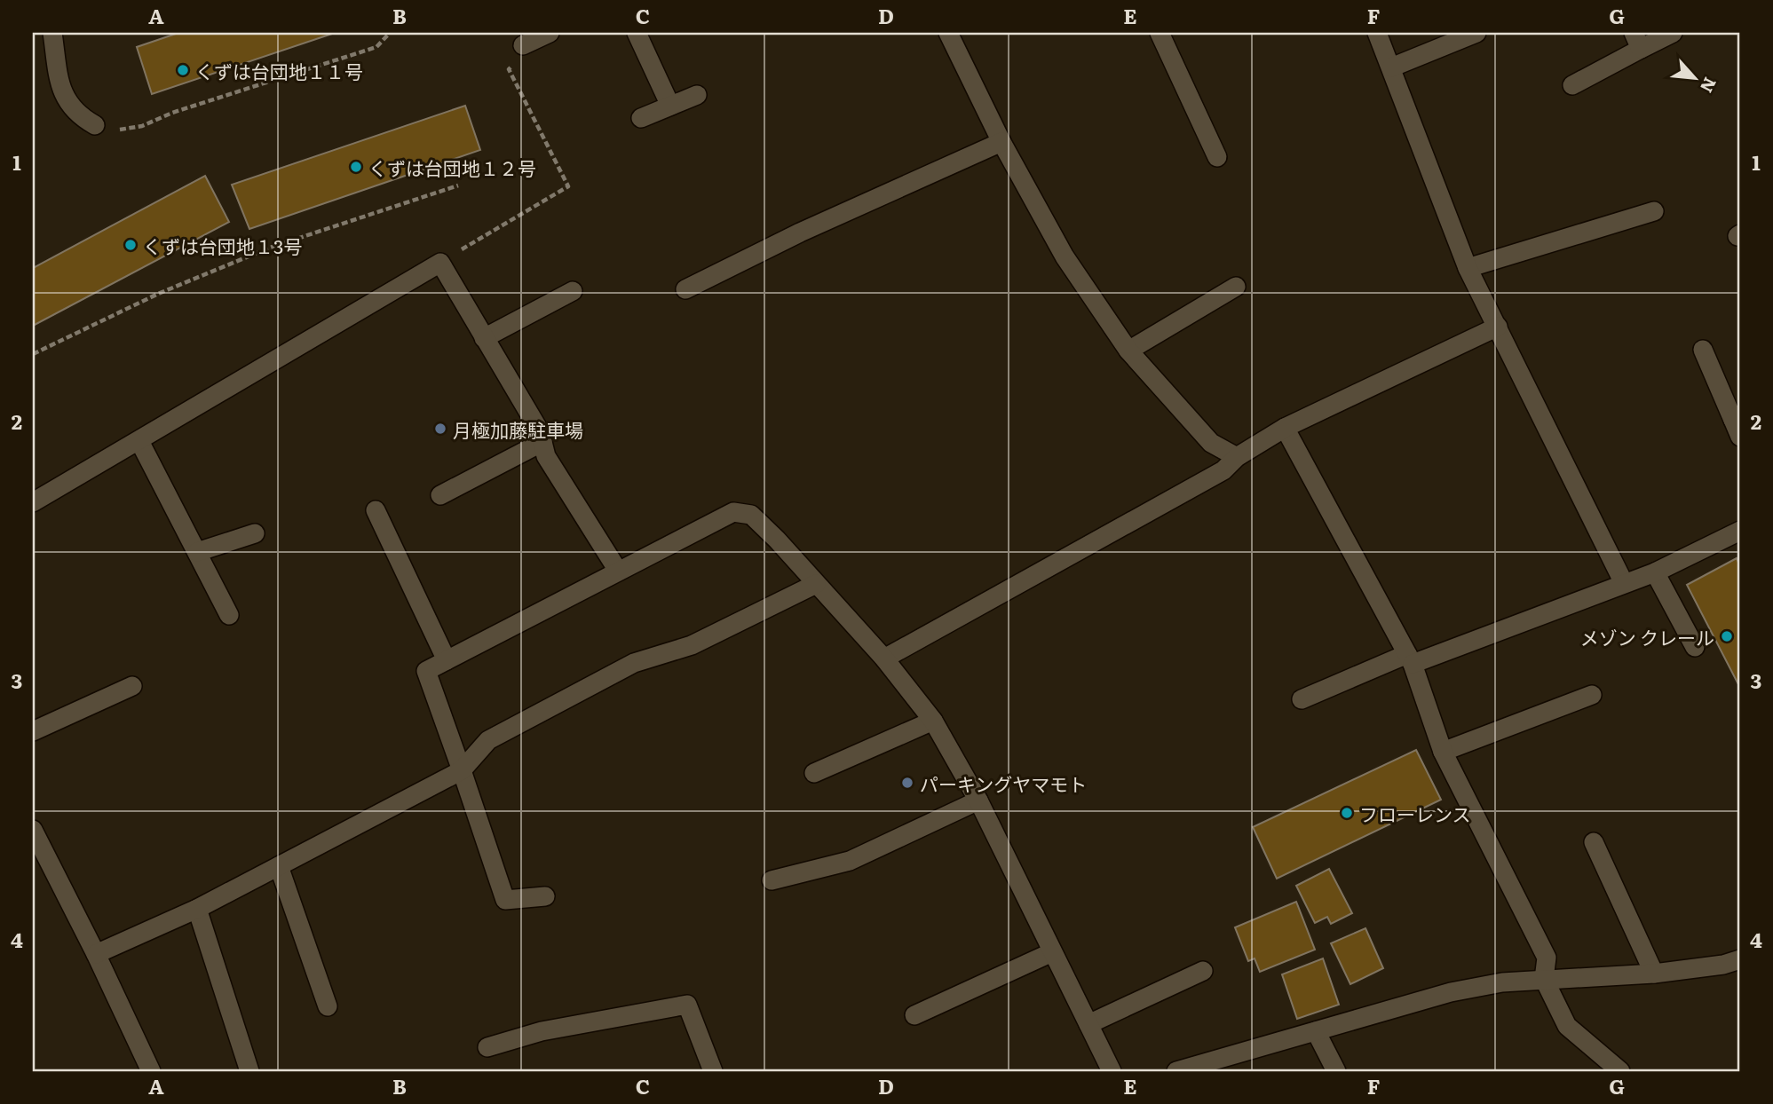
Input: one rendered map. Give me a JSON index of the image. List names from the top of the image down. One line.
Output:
{"places":["くずは台団地１１号","くずは台団地１２号","くずは台団地１3号","月極加藤駐車場","メゾン クレール","パーキングヤマモト","フローレンス"],"north":"bottom right","grid":{"columns":["A","B","C","D","E","F","G"],"rows":["1","2","3","4"]}}
